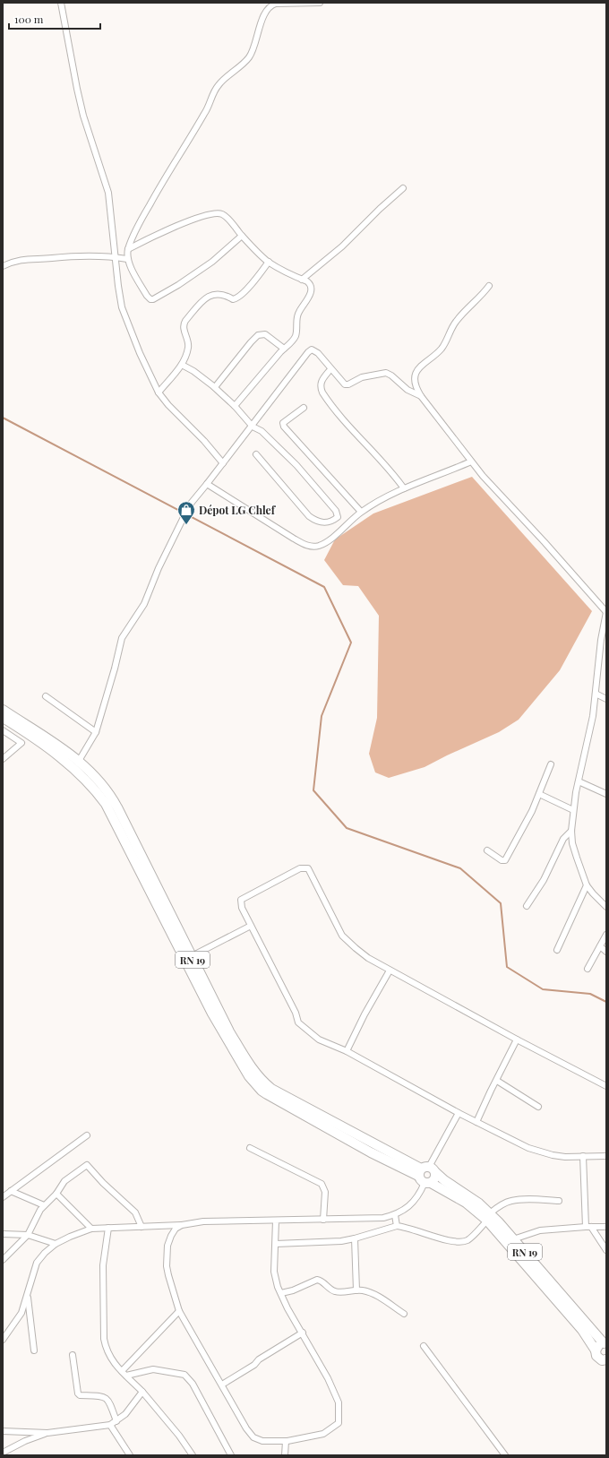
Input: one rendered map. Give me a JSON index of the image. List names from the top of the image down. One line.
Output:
{"streets":{"main road":["RN 19"]},"places":{"shop":["Dépot LG Chlef"]},"scale_bar":"100 m"}
